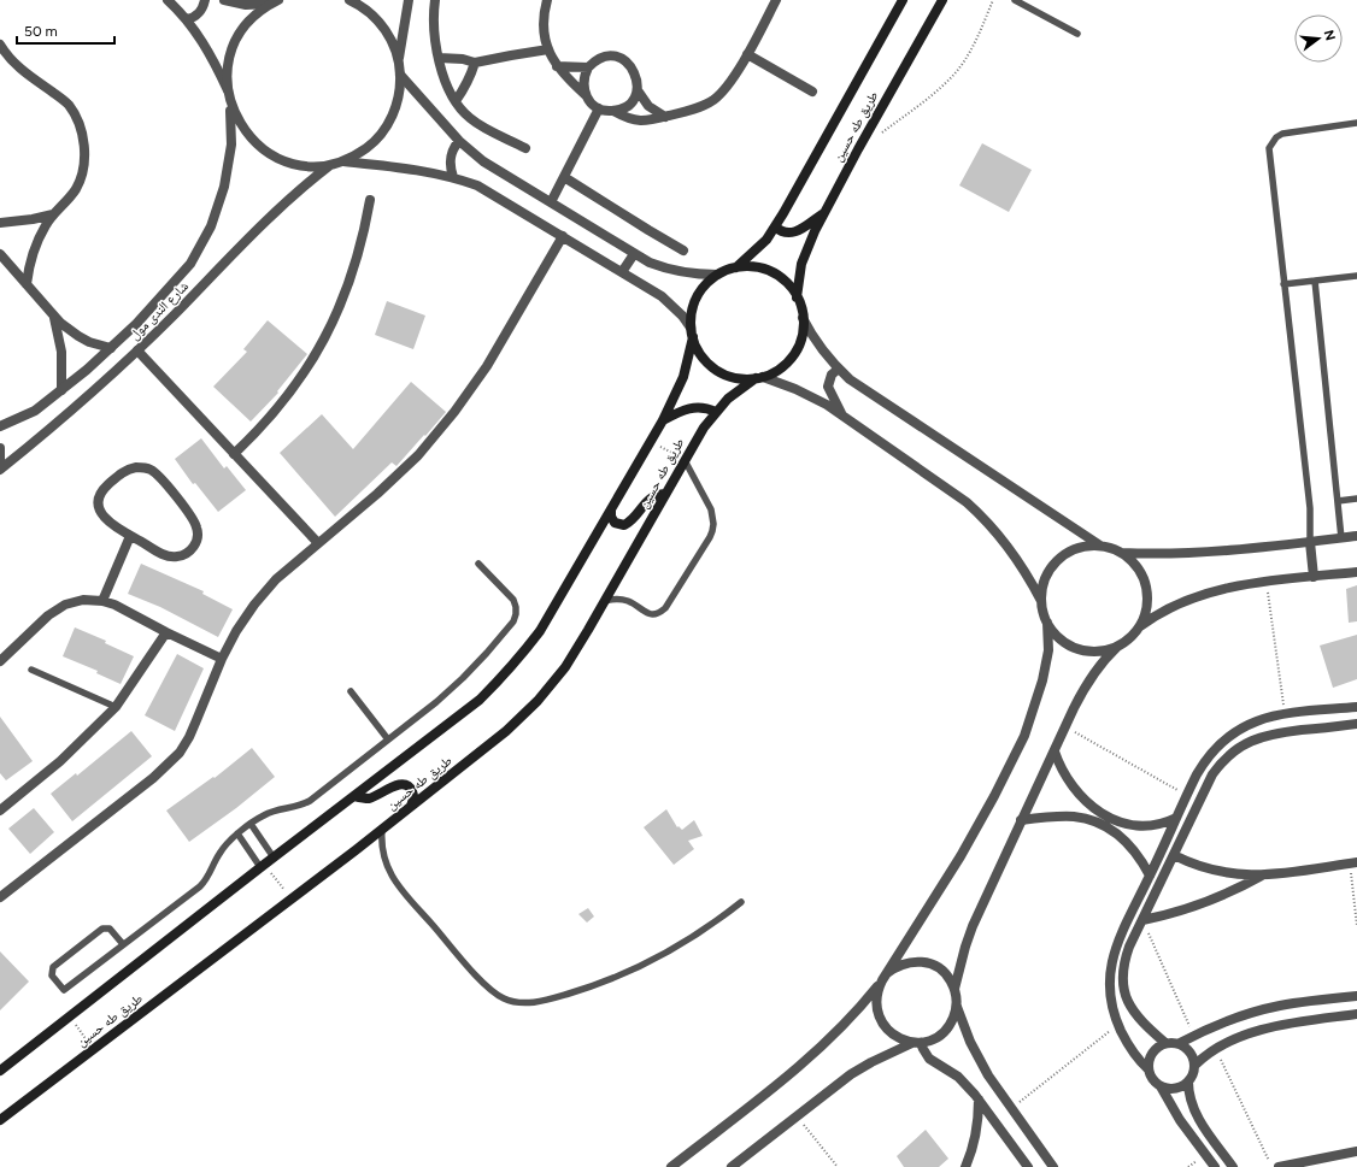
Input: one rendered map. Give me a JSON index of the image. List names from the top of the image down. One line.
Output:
{"streets":{"main road":["طريق طه حسين"],"street":["شارع الندى مول"]},"scale_bar":"50 m","north":"right"}
